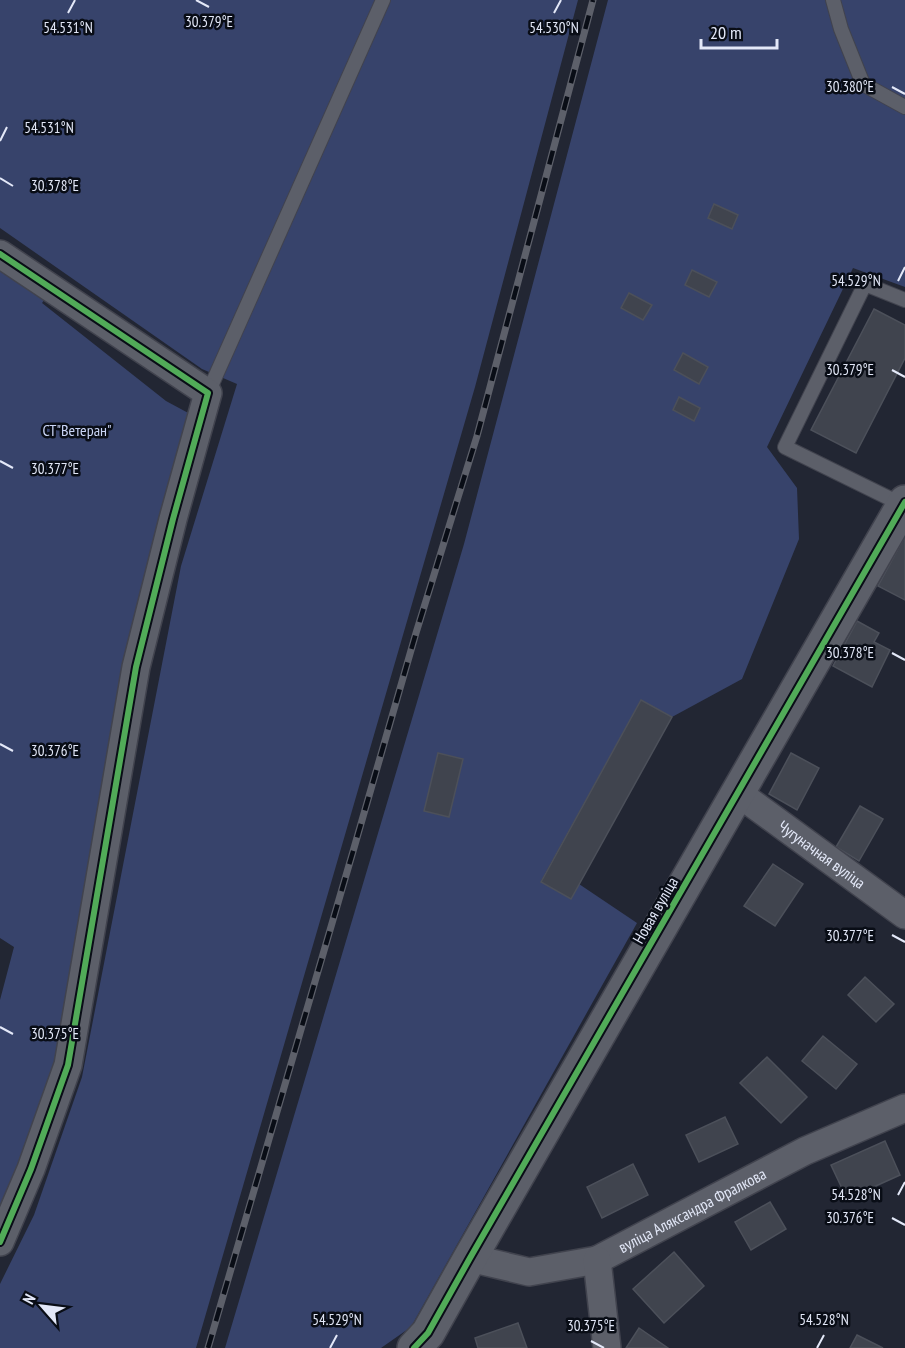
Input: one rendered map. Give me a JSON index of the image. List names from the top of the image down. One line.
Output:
{"streets":{"street":["Чугуначная вуліца","Новая вуліца","вуліца Аляксандра Фралкова"]},"crossings":[["Чугуначная вуліца","Новая вуліца"],["Новая вуліца","вуліца Аляксандра Фралкова"]],"parks":["СТ\"Ветеран\""],"scale_bar":"20 m","north":"top left","coordinates":["30.379°E","54.531°N","54.530°N","30.380°E","30.378°E","54.529°N","30.377°E","30.376°E","30.375°E","54.528°N"]}
